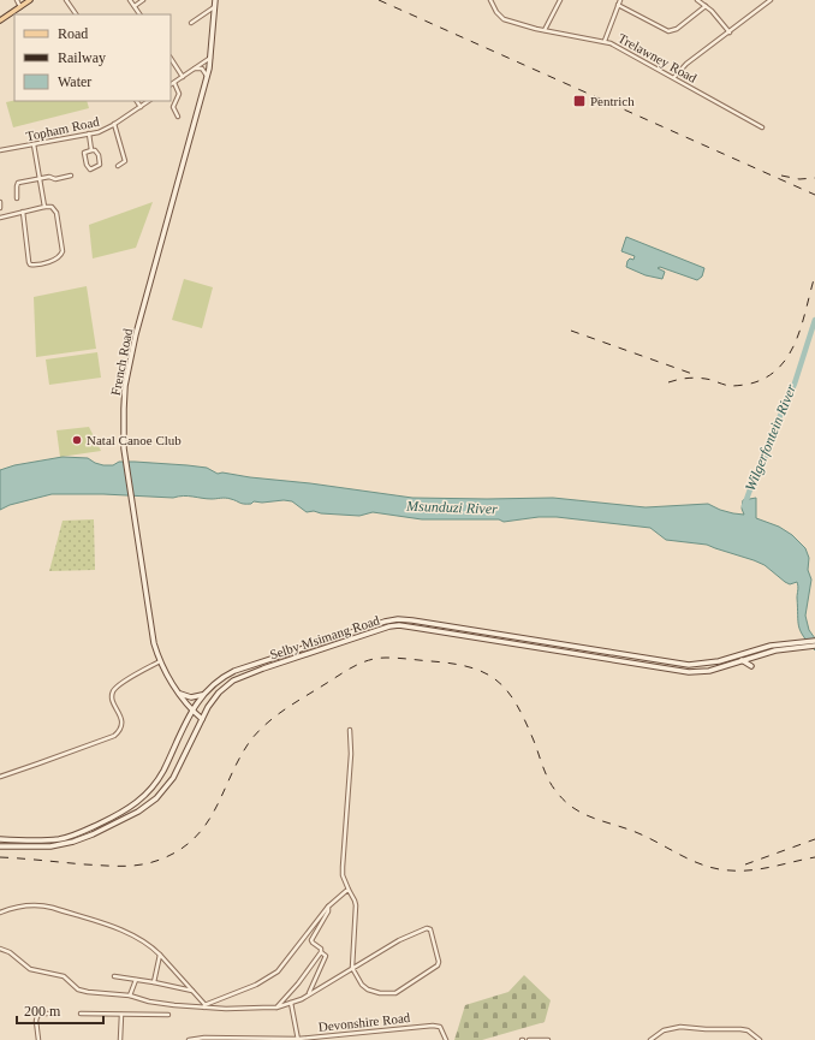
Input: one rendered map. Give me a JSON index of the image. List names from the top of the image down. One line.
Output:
{"streets":{"main road":["French Road","Selby Msimang Road"],"street":["Trelawney Road","Topham Road","Devonshire Road"]},"crossings":[["French Road","Selby Msimang Road"]],"water":["Wilgerfontein River","Msunduzi River"],"places":{"transit":["Pentrich"],"other":["Natal Canoe Club"]},"legend":["Road","Railway","Water"],"scale_bar":"200 m"}
